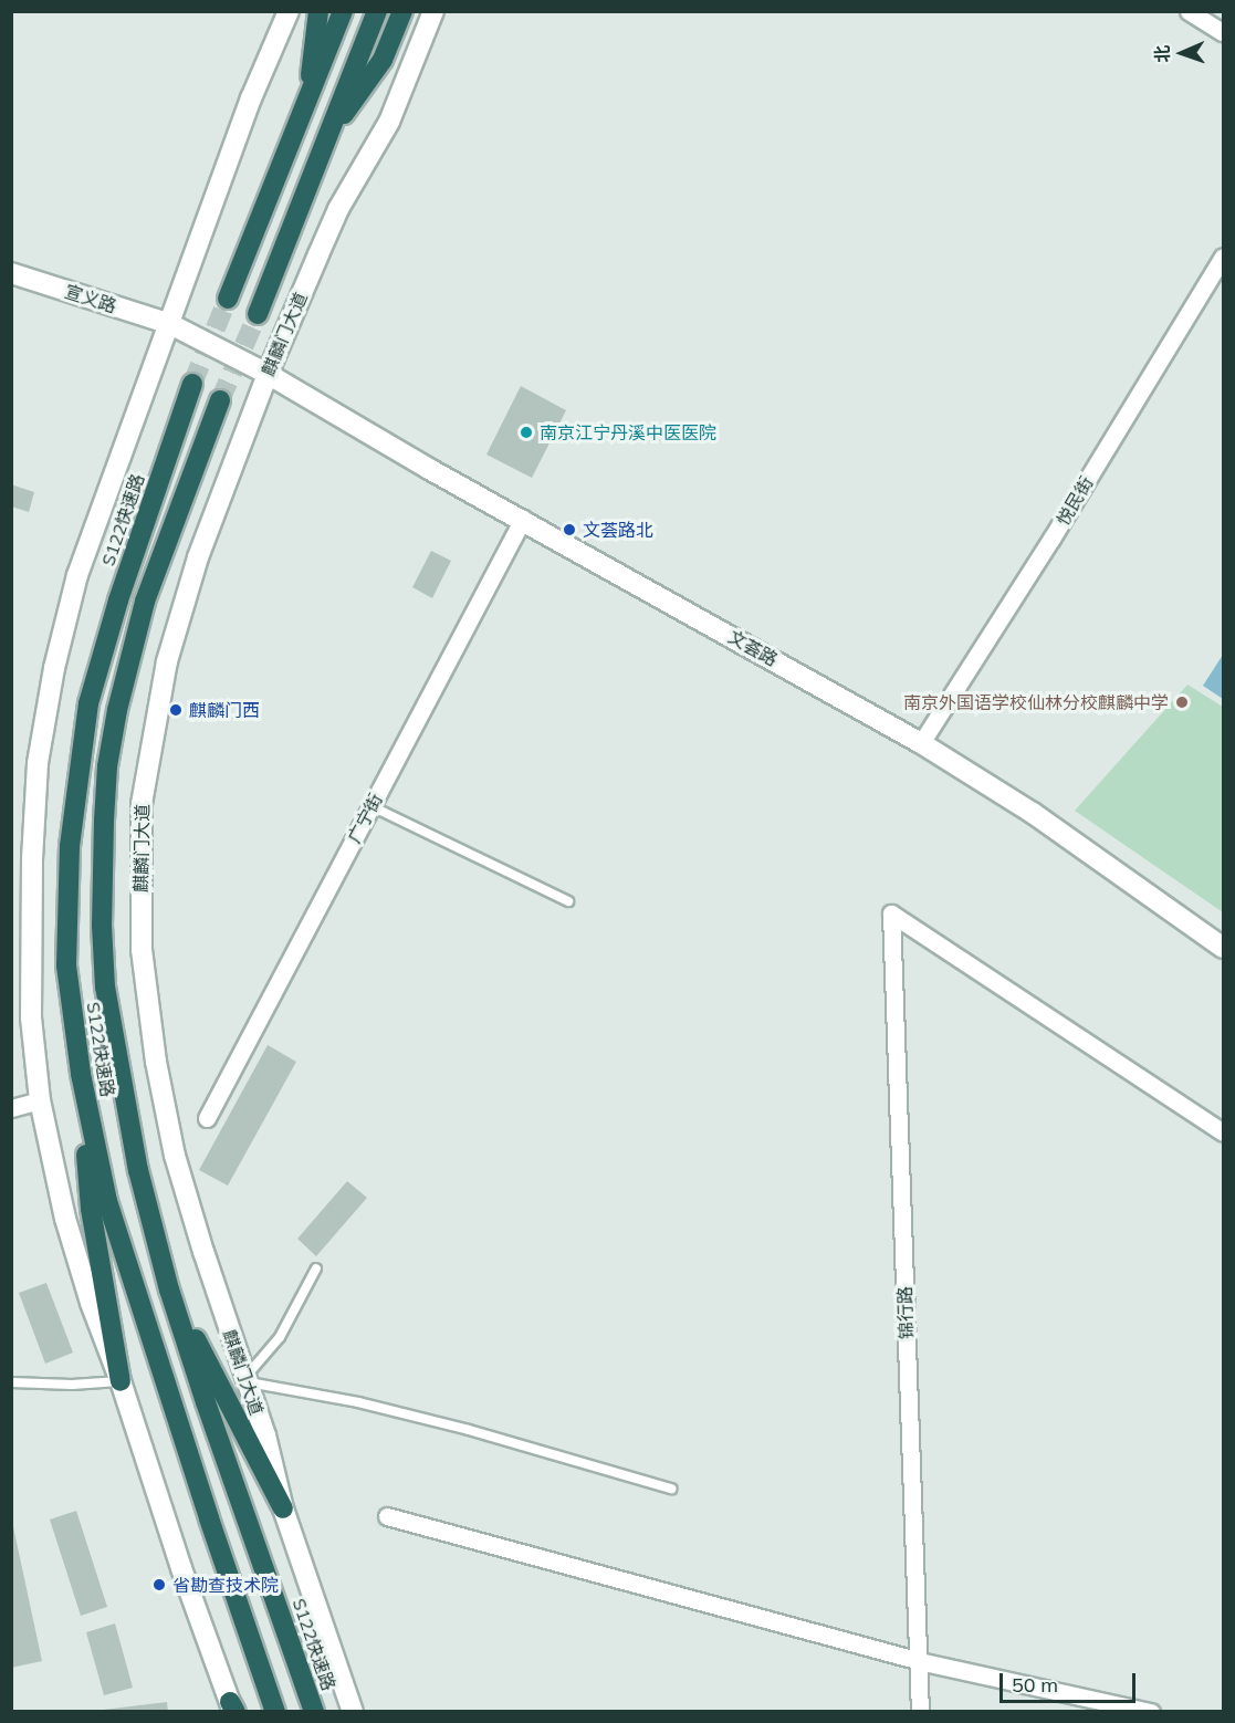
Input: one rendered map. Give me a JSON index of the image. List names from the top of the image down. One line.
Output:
{"streets":{"highway":["S122快速路"],"street":["宣义路","麒麟门大道","悦民街","文荟路","广宁街","锦行路"]},"crossings":[["宣义路","麒麟门大道"],["宣义路","文荟路"],["麒麟门大道","文荟路"],["悦民街","文荟路"],["文荟路","广宁街"]],"places":["南京江宁丹溪中医医院","文荟路北","南京外国语学校仙林分校麒麟中学","麒麟门西","省勘查技术院"],"scale_bar":"50 m","north":"left"}
